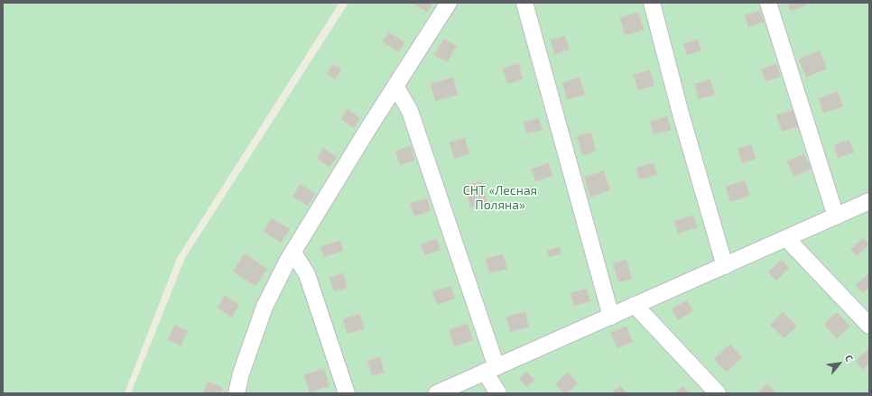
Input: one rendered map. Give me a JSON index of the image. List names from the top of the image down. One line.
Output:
{"parks":["СНТ «Лесная Поляна»"],"north":"top right"}
